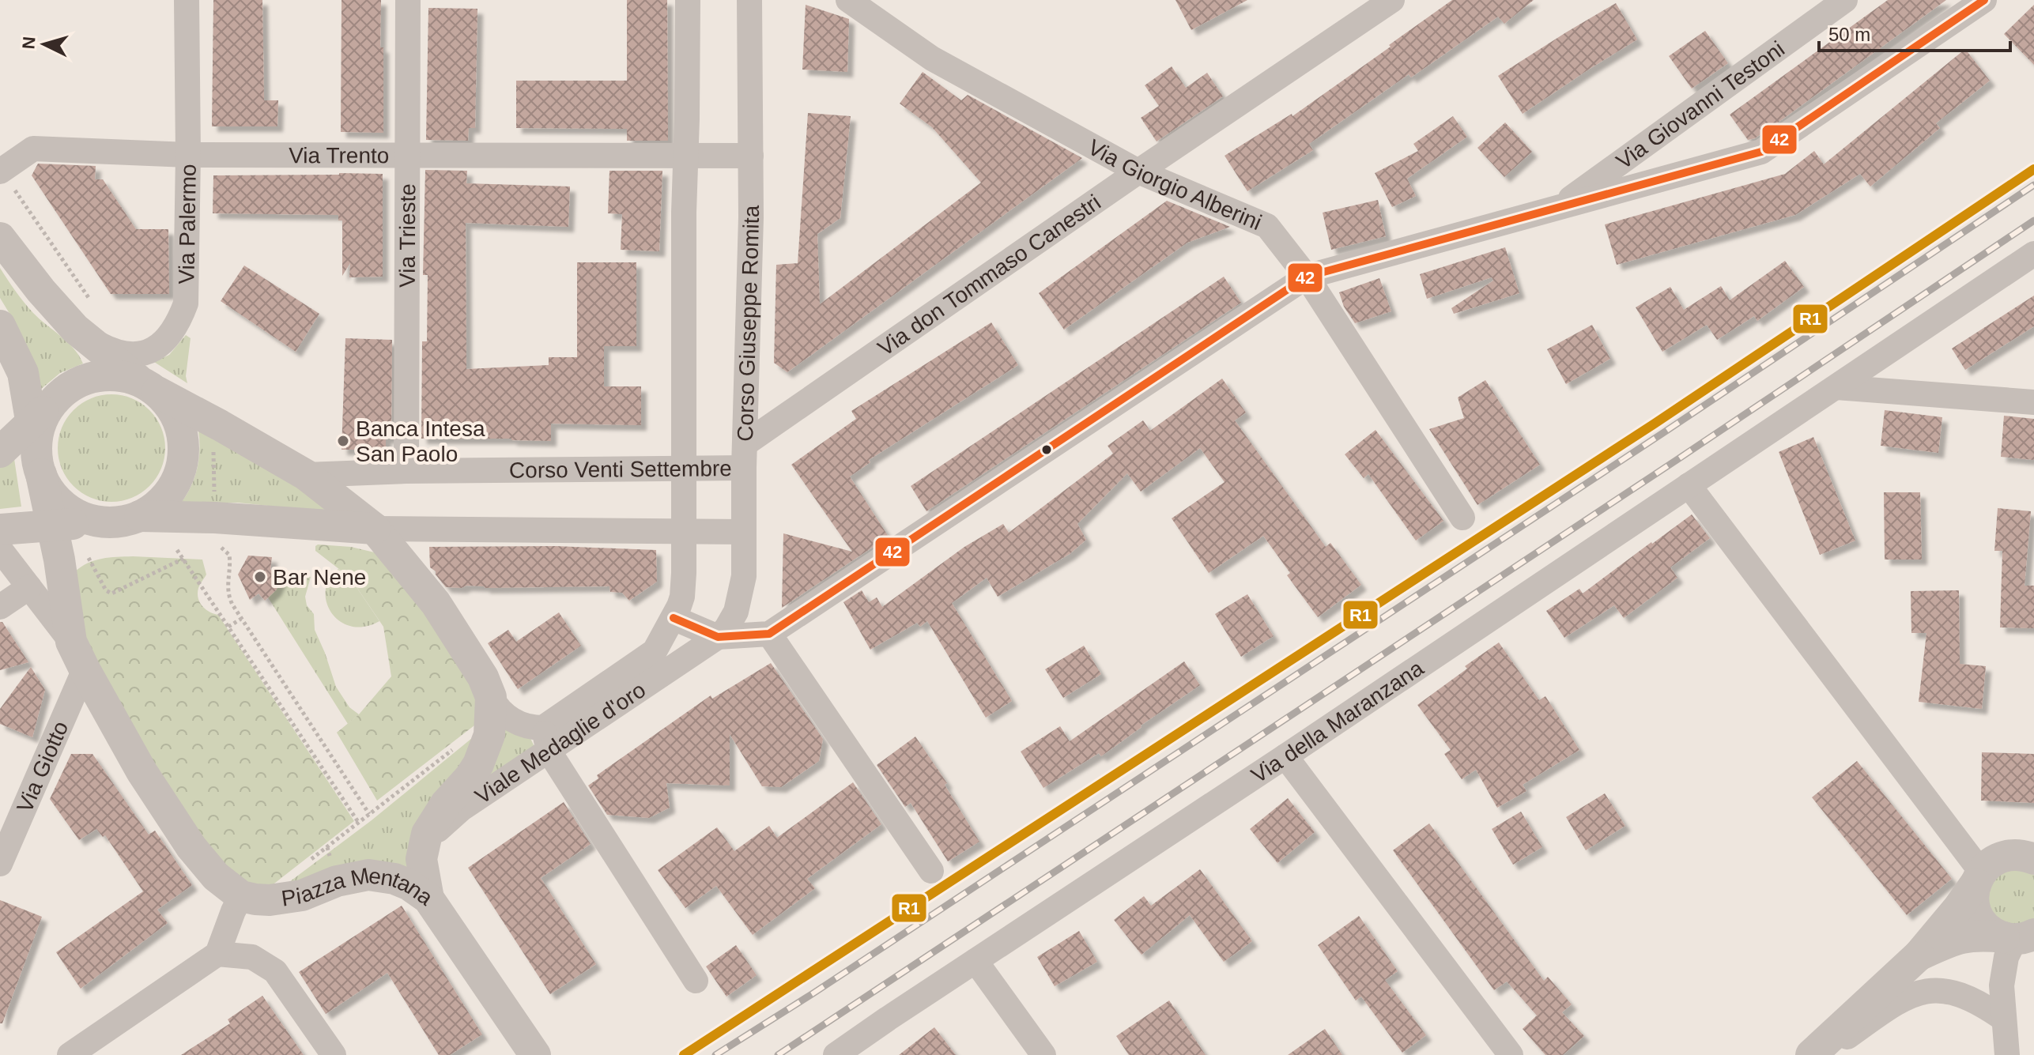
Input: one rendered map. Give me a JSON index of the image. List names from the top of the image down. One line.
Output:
{"streets":{"street":["Via Giovanni Testoni","Via Trento","Via Giorgio Alberini","Via Palermo","Via Trieste","Via don Tommaso Canestri","Corso Giuseppe Romita","Corso Venti Settembre","Via della Maranzana","Viale Medaglie d'oro","Via Giotto","Piazza Mentana"]},"crossings":[["Via Trento","Via Palermo"],["Via Trento","Via Trieste"],["Via Giorgio Alberini","Via don Tommaso Canestri"],["Via Trieste","Corso Venti Settembre"],["Via don Tommaso Canestri","Corso Giuseppe Romita"],["Via don Tommaso Canestri","Corso Venti Settembre"],["Corso Giuseppe Romita","Corso Venti Settembre"],["Corso Giuseppe Romita","Viale Medaglie d'oro"],["Corso Venti Settembre","Piazza Mentana"],["Viale Medaglie d'oro","Piazza Mentana"],["Via Giotto","Piazza Mentana"]],"places":["Banca Intesa San Paolo","Bar Nene"],"lines":["transit line 42","transit line R1"],"scale_bar":"50 m","north":"left"}
